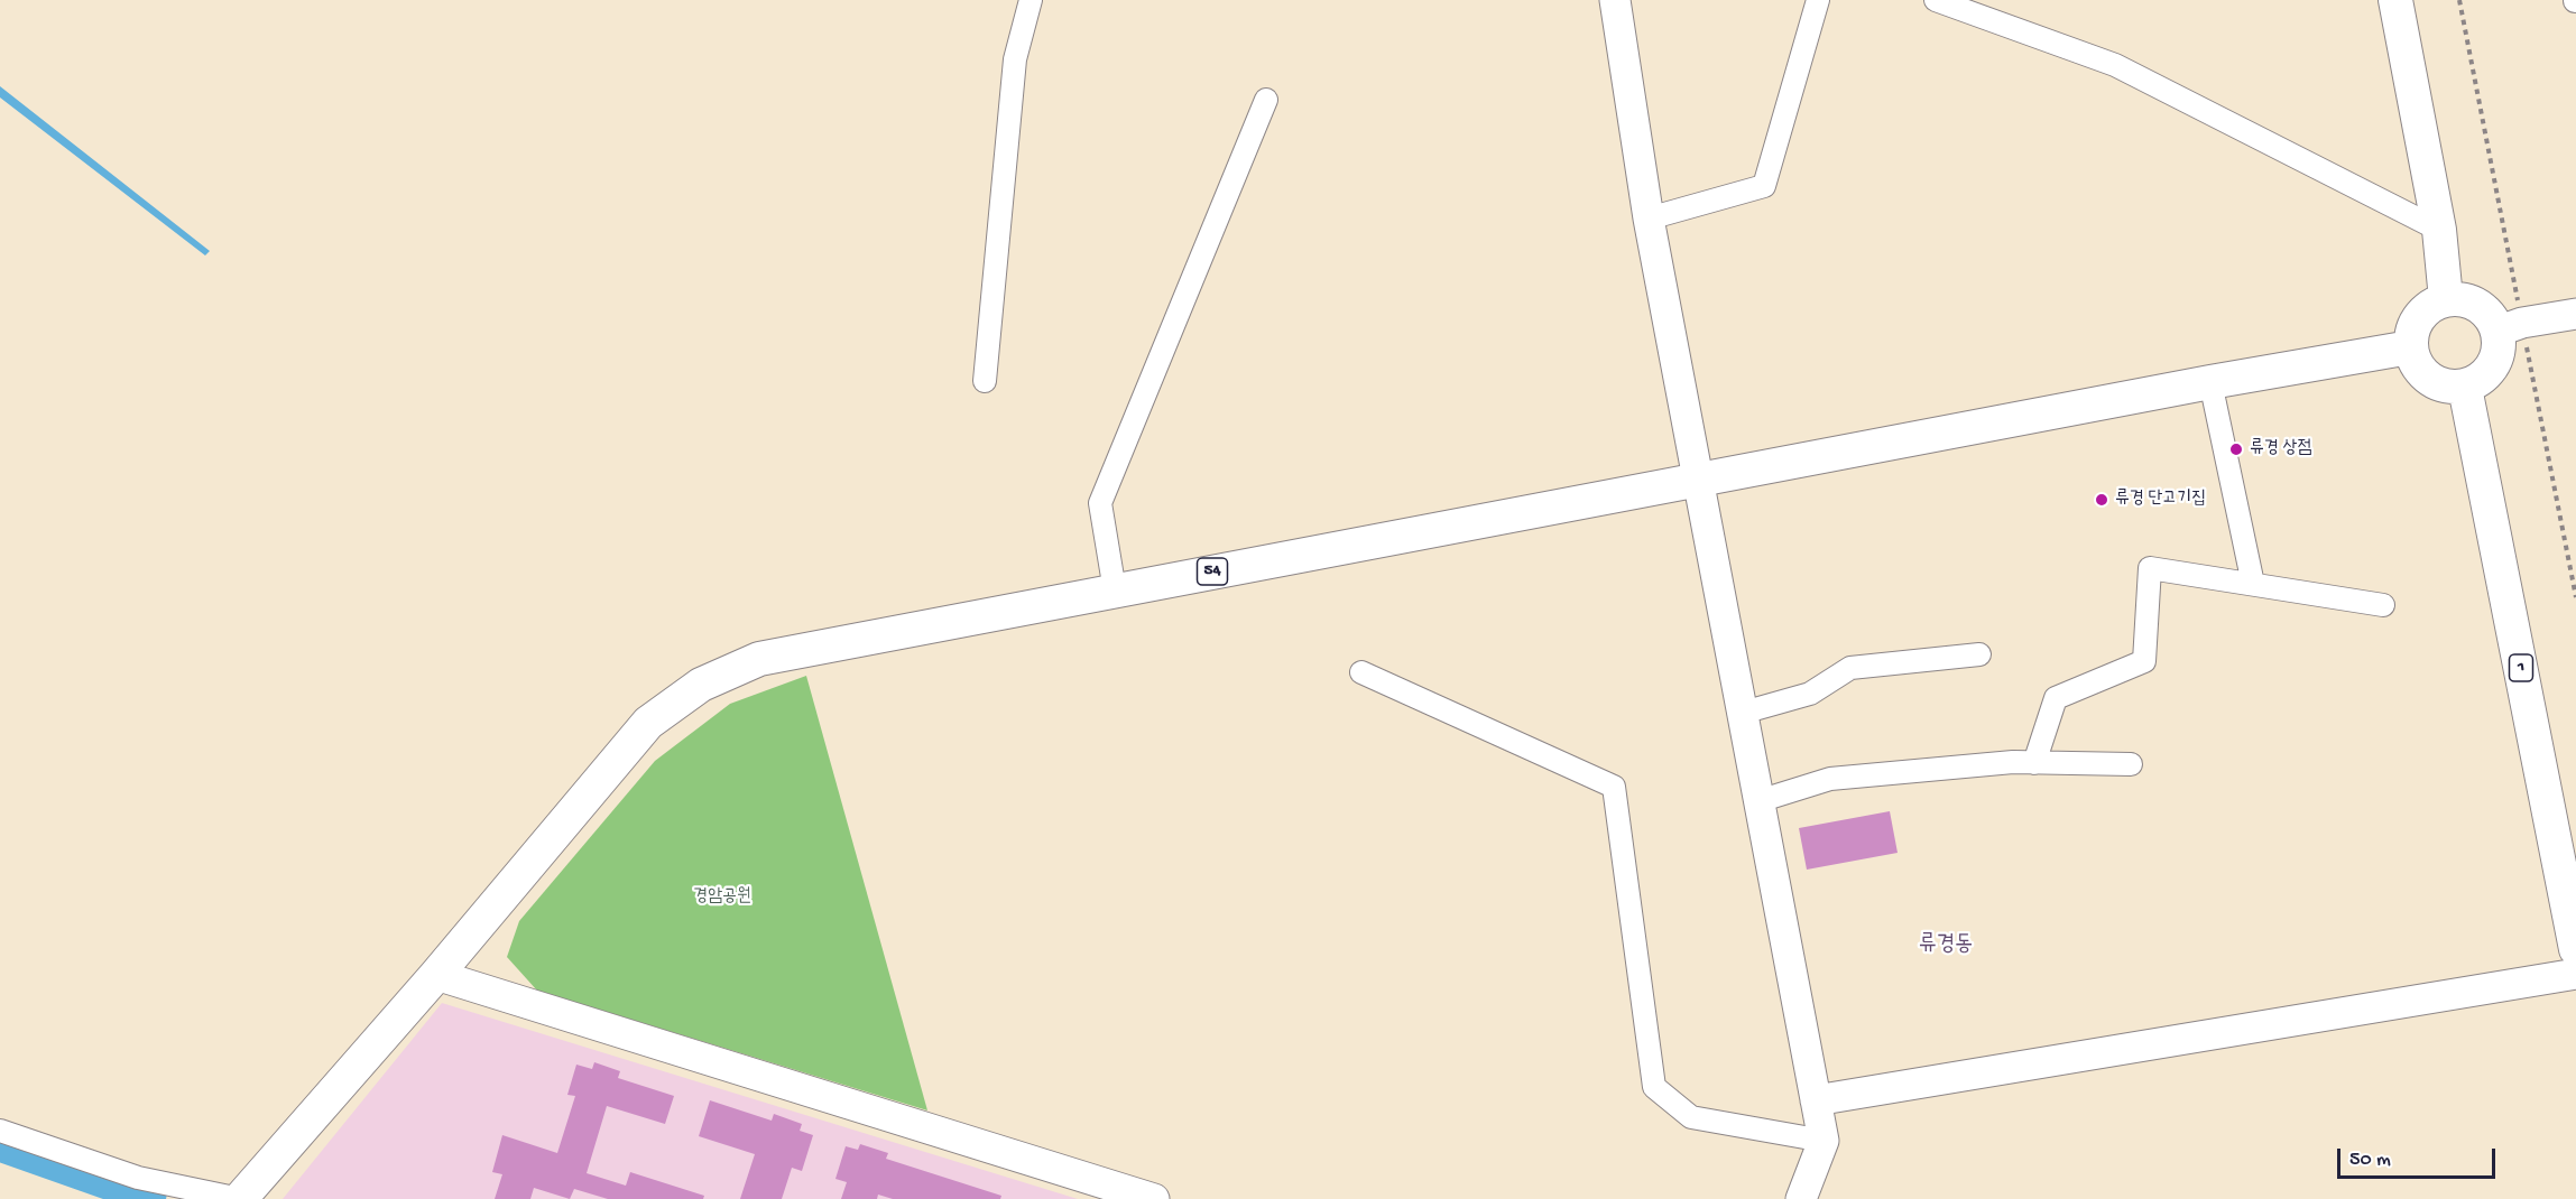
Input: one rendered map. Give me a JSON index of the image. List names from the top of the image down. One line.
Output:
{"streets":{"main road":["54","1"]},"crossings":[["54","1"]],"districts":["류경동"],"parks":["경암공원"],"places":["류경 상점","류경 단고기집"],"scale_bar":"50 m"}
